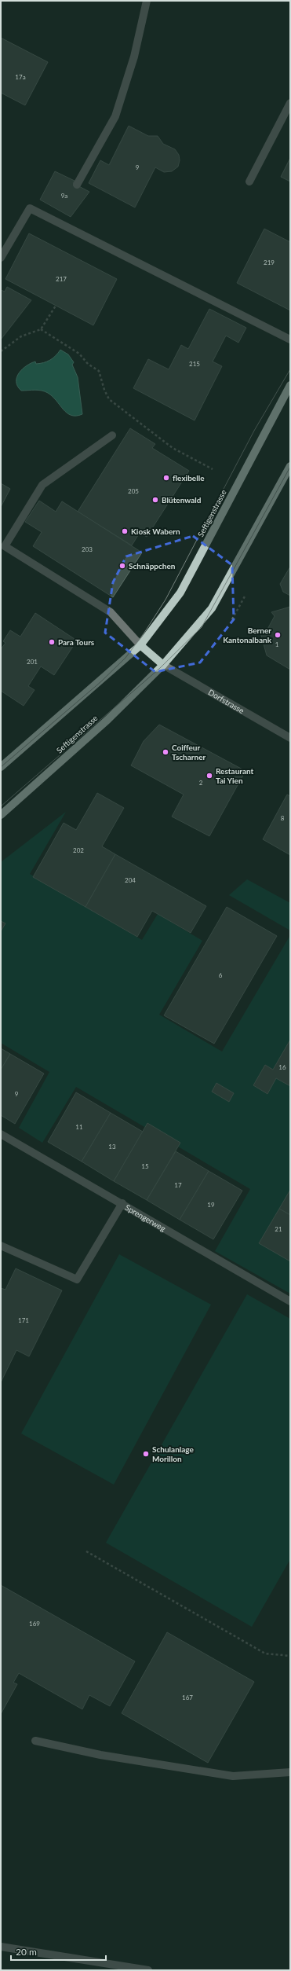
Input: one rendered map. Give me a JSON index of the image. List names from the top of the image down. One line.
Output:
{"streets":{"main road":["Seftigenstrasse"],"street":["Dorfstrasse","Sprengerweg"]},"crossings":[["Seftigenstrasse","Dorfstrasse"]],"places":["flexibelle","Blütenwald","Kiosk Wabern","Schnäppchen","Berner Kantonalbank","Para Tours","Coiffeur Tscharner","Restaurant Tai Yien","Schulanlage Morillon"],"house_numbers":["17a","9","9a","219","217","215","205","203","1","201","2","8","202","204","6","16","9","11","13","15","17","19","21","171","169","167"],"scale_bar":"20 m"}
